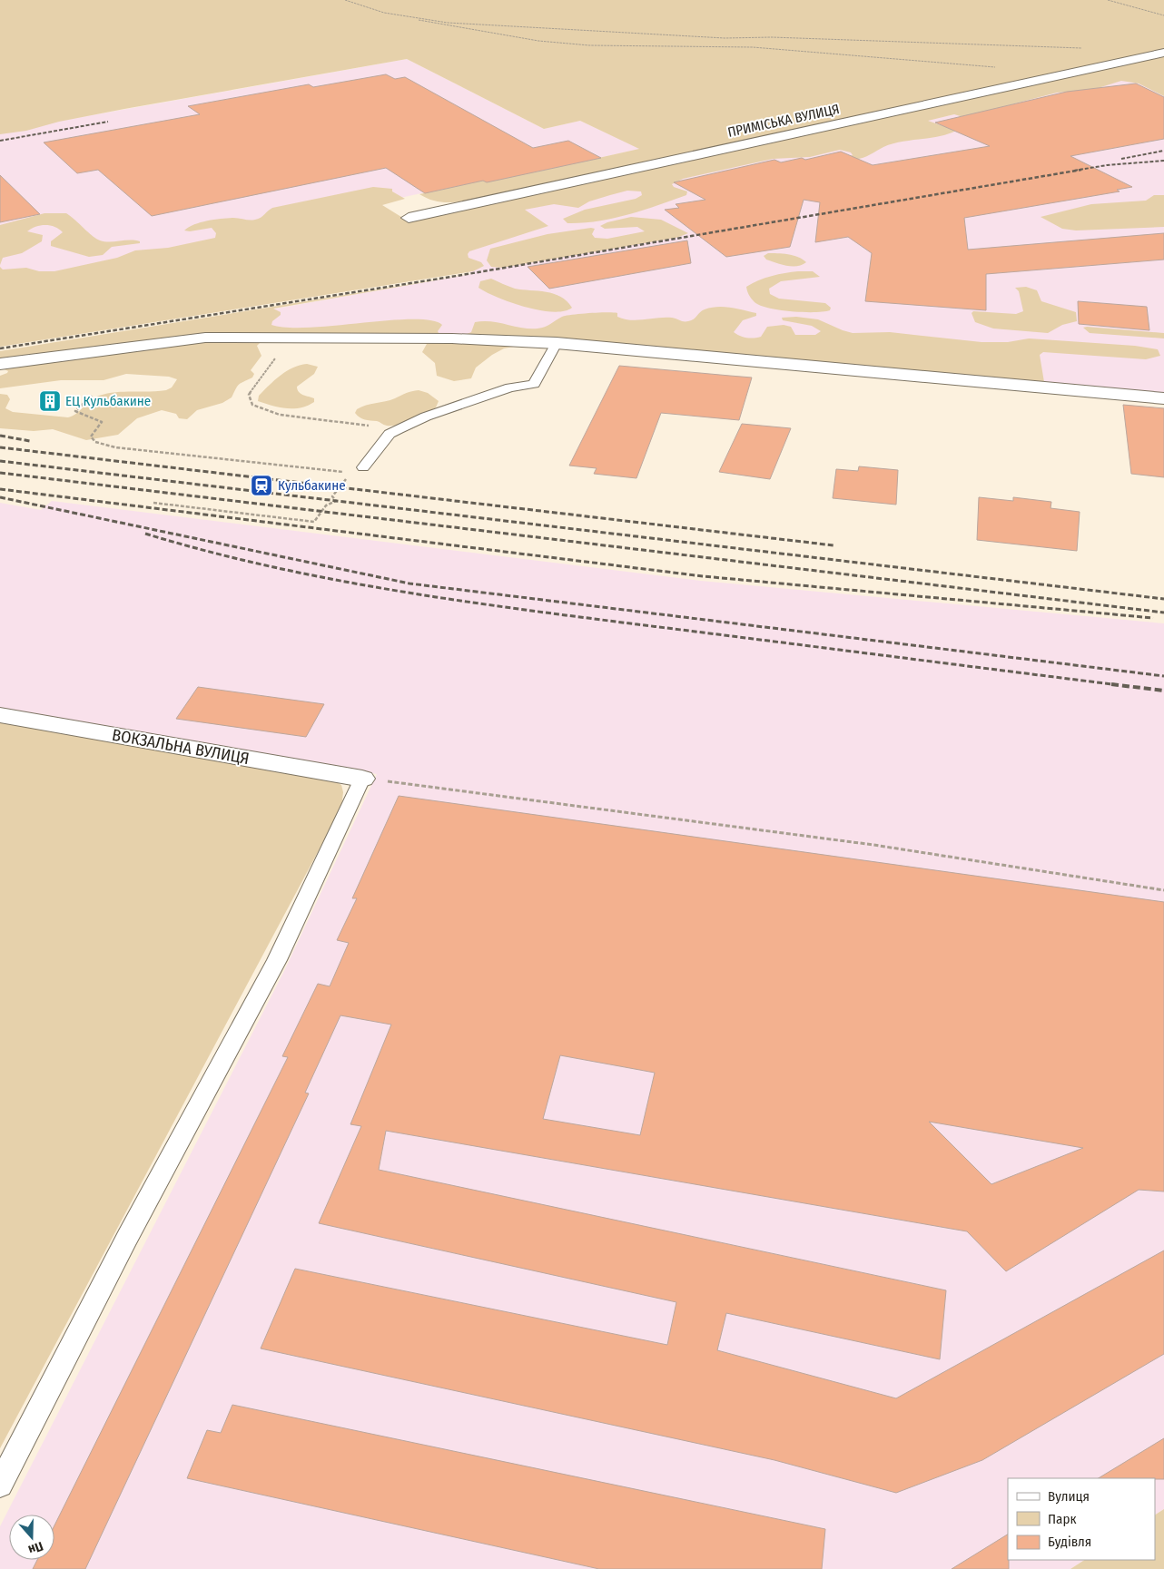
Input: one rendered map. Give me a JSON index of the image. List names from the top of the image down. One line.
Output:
{"streets":{"street":["ПРИМІСЬКА ВУЛИЦЯ","ВОКЗАЛЬНА ВУЛИЦЯ"]},"places":{"building":["ЕЦ Кульбакине"],"station":["Кульбакине"]},"legend":["Вулиця","Парк","Будівля"],"north":"bottom"}
